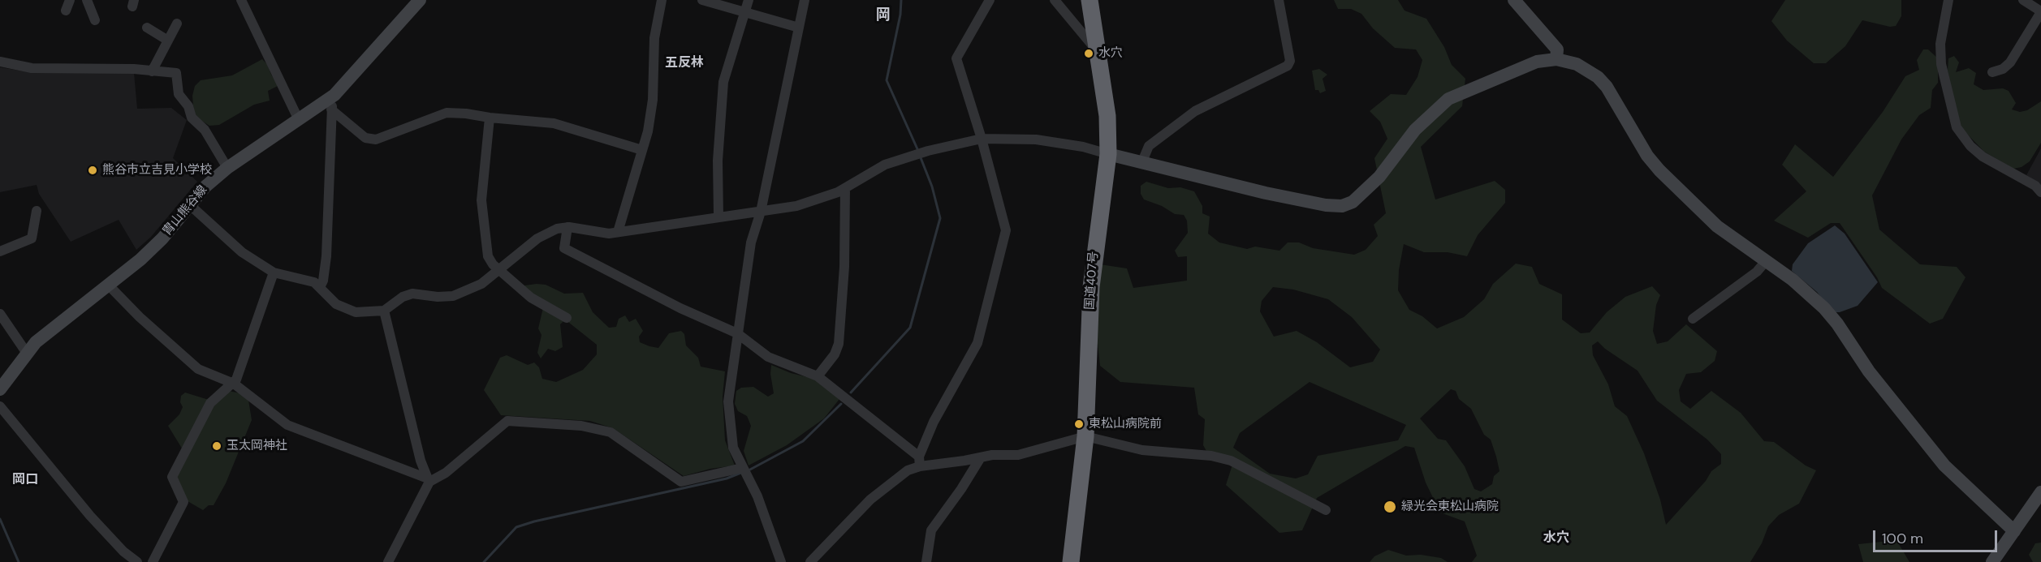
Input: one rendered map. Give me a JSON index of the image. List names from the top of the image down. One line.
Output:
{"streets":{"highway":["国道407号"],"street":["胄山熊谷線"]},"districts":["岡","五反林","岡口","水穴"],"places":["水穴","熊谷市立吉見小学校","東松山病院前","玉太岡神社","緑光会東松山病院"],"scale_bar":"100 m"}
